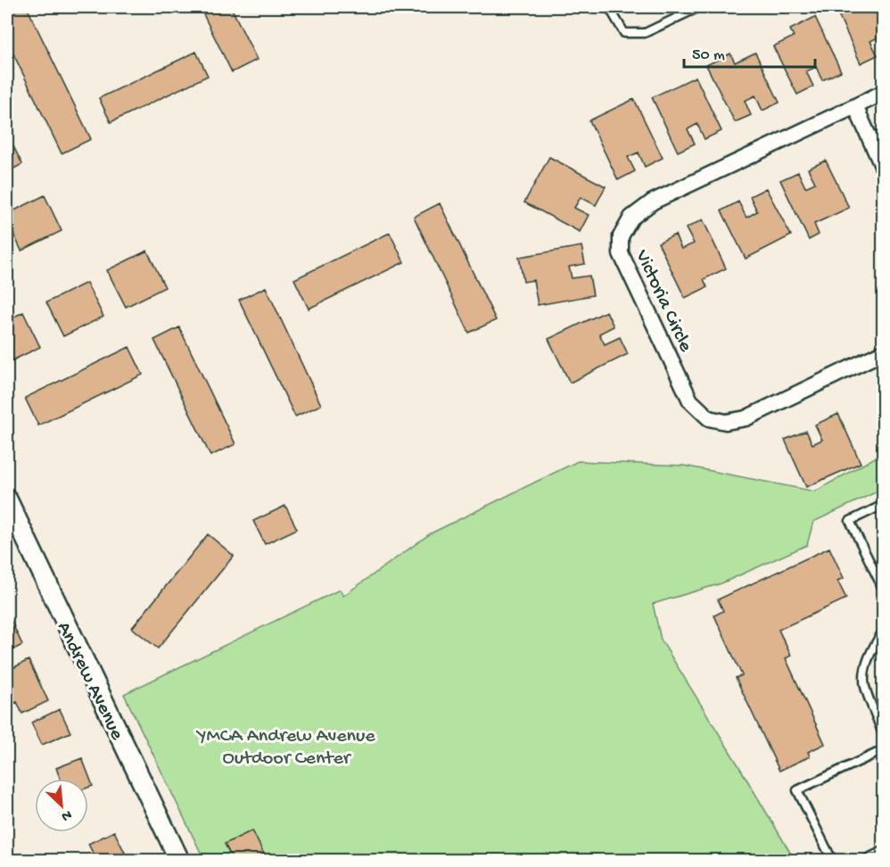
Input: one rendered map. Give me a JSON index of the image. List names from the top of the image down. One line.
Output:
{"streets":{"street":["Victoria Circle","Andrew Avenue"]},"parks":["YMCA Andrew Avenue Outdoor Center"],"scale_bar":"50 m","north":"bottom right"}
